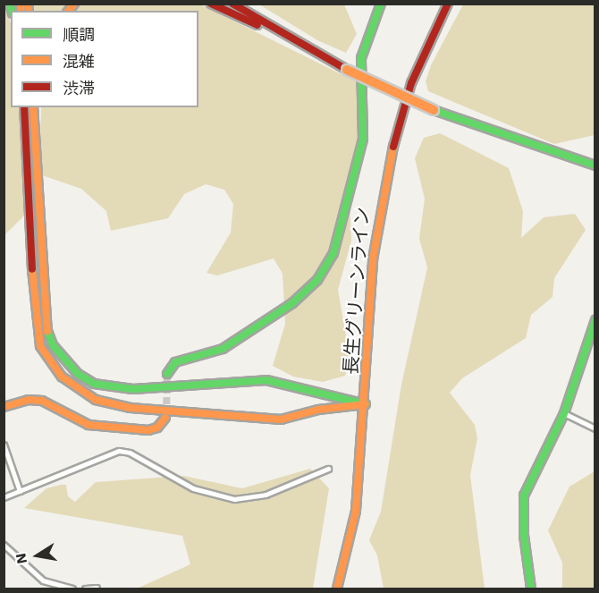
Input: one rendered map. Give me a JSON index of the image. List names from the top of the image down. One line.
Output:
{"streets":{"main road":["長生グリーンライン"]},"legend":["順調","混雑","渋滞"],"north":"left"}
